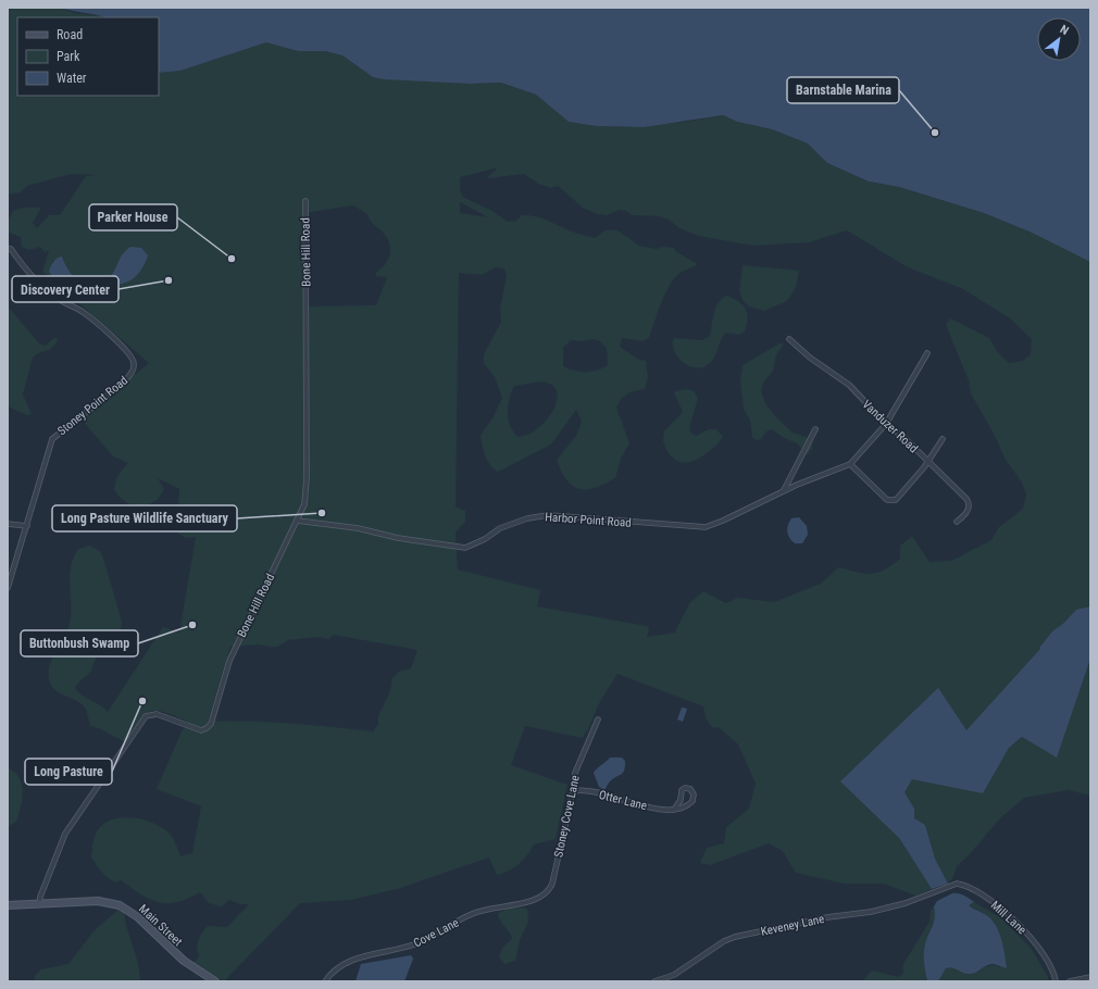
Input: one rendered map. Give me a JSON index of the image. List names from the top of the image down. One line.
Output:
{"streets":{"main road":["Main Street"],"street":["Bone Hill Road","Stoney Point Road","Vanduzer Road","Harbor Point Road","Otter Lane","Stoney Cove Lane","Mill Lane","Keveney Lane","Cove Lane"]},"crossings":[["Bone Hill Road","Harbor Point Road"],["Bone Hill Road","Main Street"],["Otter Lane","Stoney Cove Lane"],["Stoney Cove Lane","Cove Lane"],["Mill Lane","Keveney Lane"]],"places":["Barnstable Marina","Parker House","Discovery Center","Long Pasture Wildlife Sanctuary","Buttonbush Swamp","Long Pasture"],"legend":["Road","Park","Water"],"north":"top right"}
